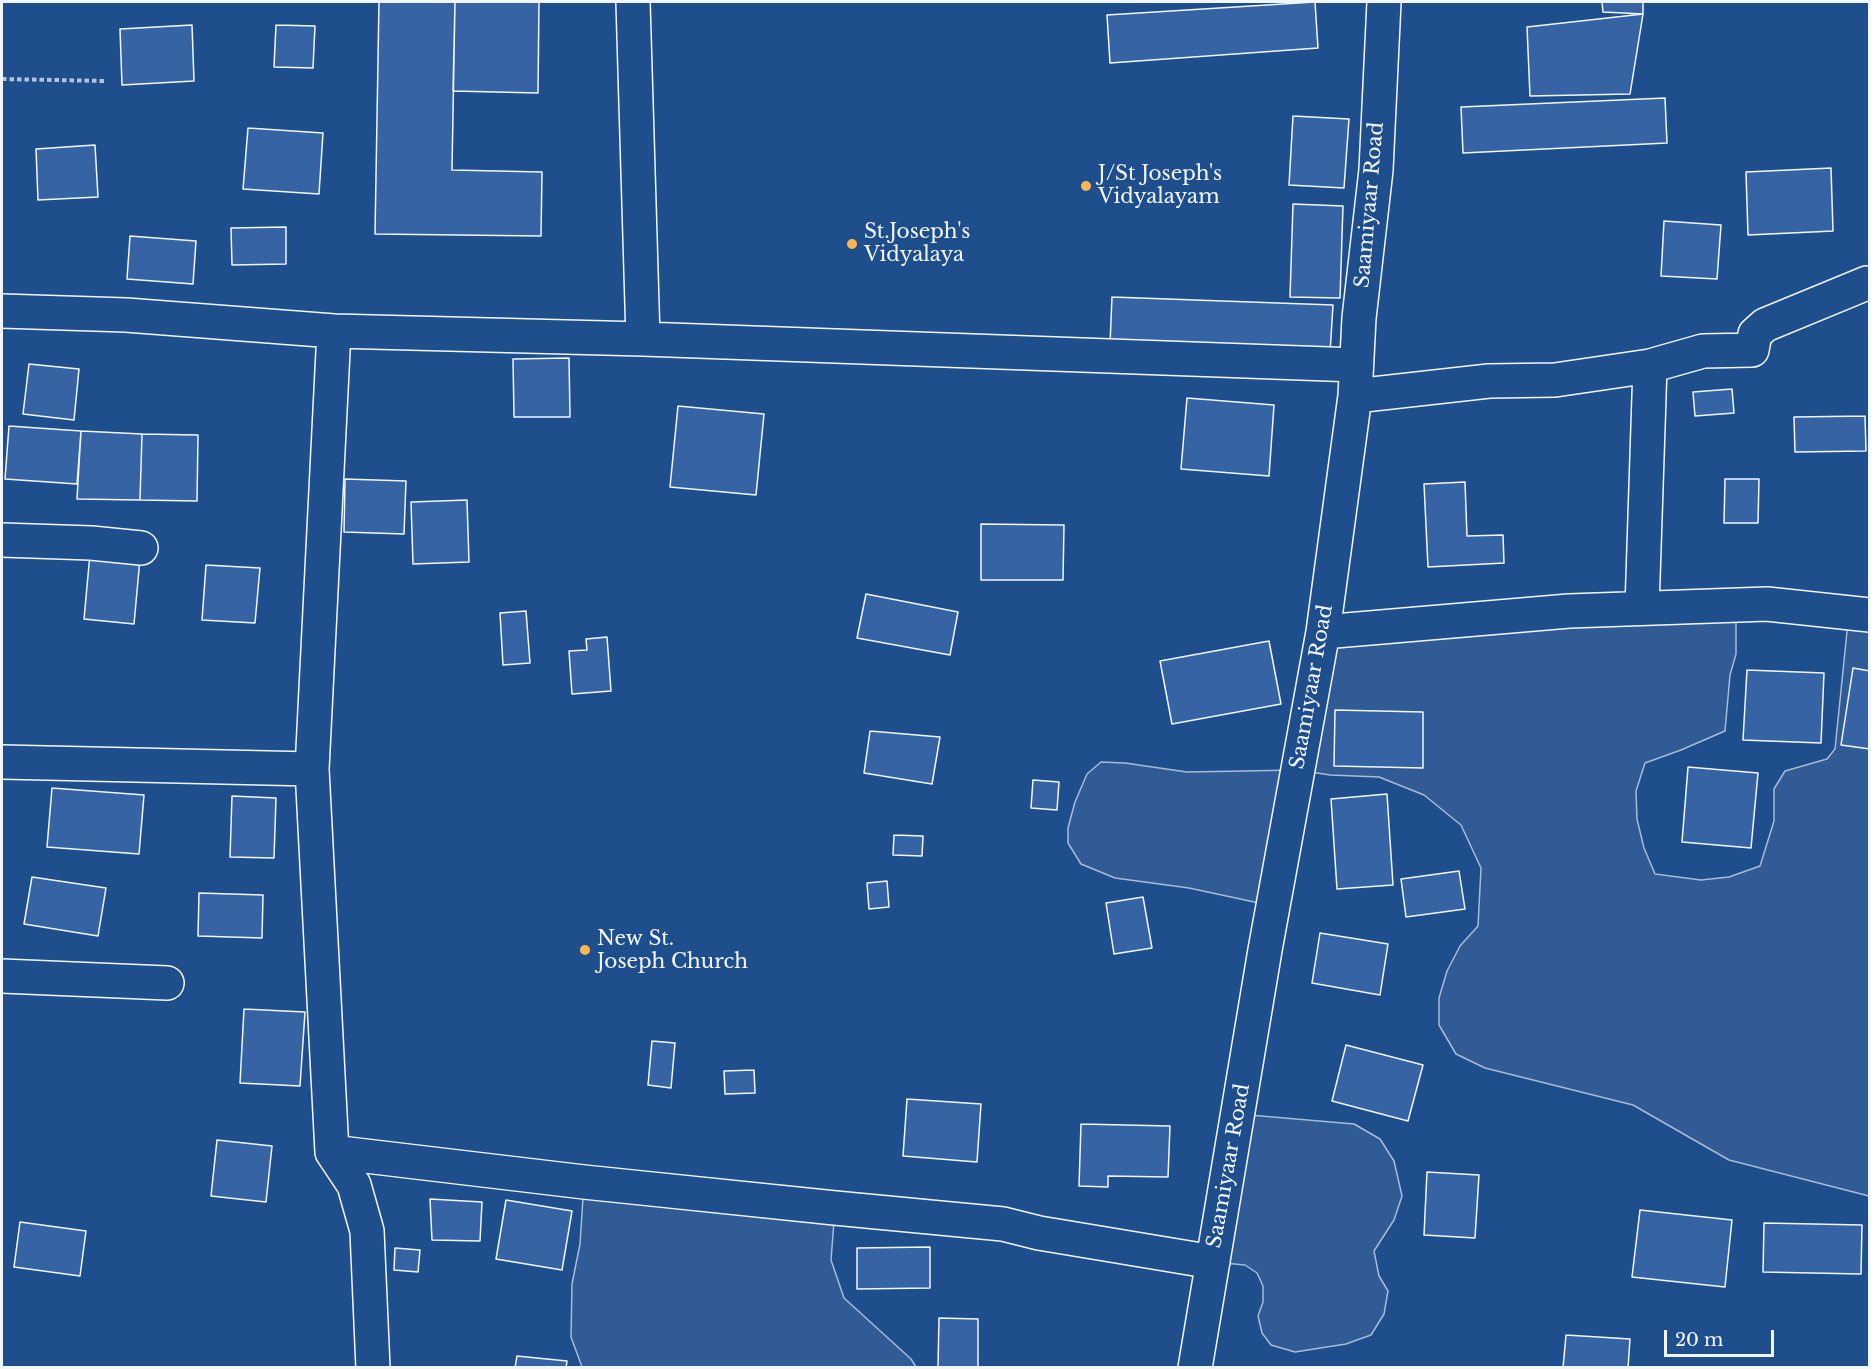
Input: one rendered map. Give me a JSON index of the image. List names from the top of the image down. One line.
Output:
{"streets":{"street":["Saamiyaar Road"]},"places":["J/St Joseph's Vidyalayam","St.Joseph's Vidyalaya","New St. Joseph Church"],"scale_bar":"20 m"}
